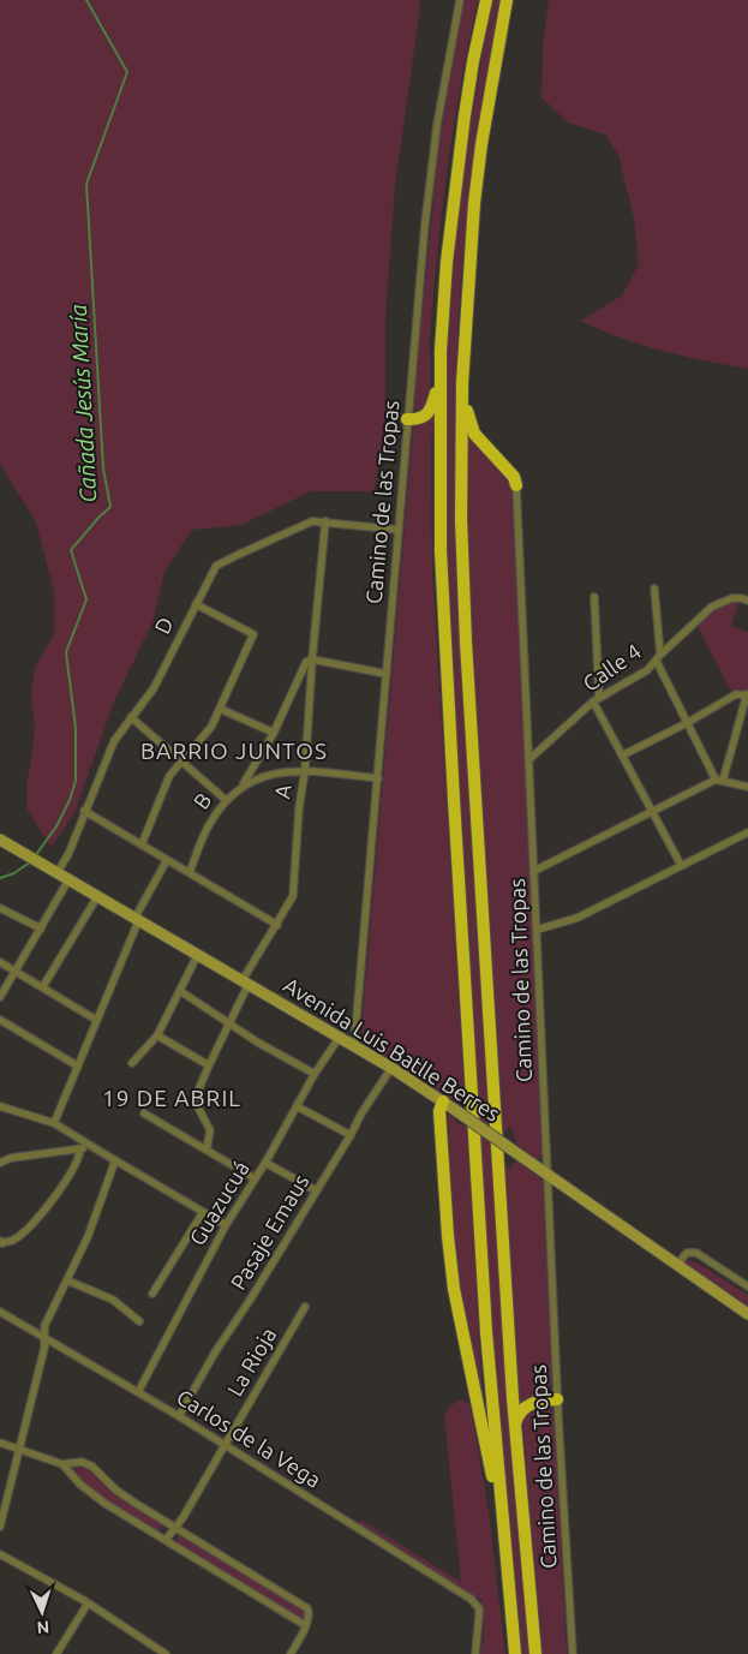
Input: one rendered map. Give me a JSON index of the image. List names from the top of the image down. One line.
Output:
{"streets":{"main road":["Avenida Luis Batlle Berres"],"street":["Camino de las Tropas","D","Calle 4","A","B","Guazucuá","Pasaje Emaus","La Rioja","Carlos de la Vega"]},"crossings":[["Camino de las Tropas","D"],["Camino de las Tropas","Calle 4"],["Camino de las Tropas","B"],["Camino de las Tropas","Avenida Luis Batlle Berres"],["D","A"],["D","Avenida Luis Batlle Berres"],["A","B"],["A","Avenida Luis Batlle Berres"],["Avenida Luis Batlle Berres","Guazucuá"],["Avenida Luis Batlle Berres","Pasaje Emaus"],["Guazucuá","Carlos de la Vega"],["Pasaje Emaus","Carlos de la Vega"],["La Rioja","Carlos de la Vega"]],"districts":["BARRIO JUNTOS","19 DE ABRIL"],"water":["Cañada Jesús María"],"north":"bottom"}
